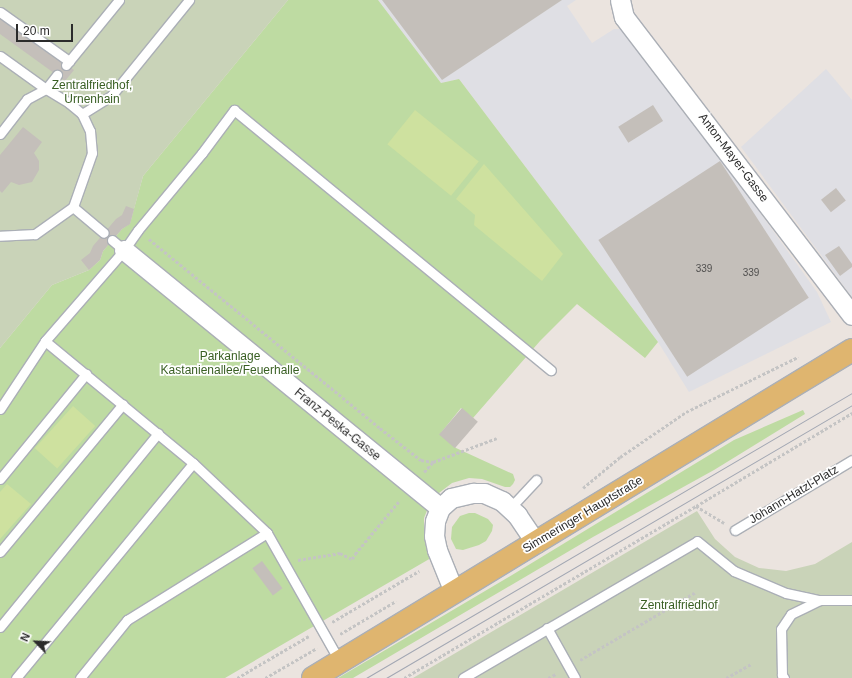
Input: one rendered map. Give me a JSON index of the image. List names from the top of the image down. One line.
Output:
{"streets":{"main road":["Simmeringer Hauptstraße"],"street":["Anton-Mayer-Gasse","Franz-Peska-Gasse"],"lane":["Johann-Hatzl-Platz"]},"parks":["Zentralfriedhof, Urnenhain","Parkanlage Kastanienallee/Feuerhalle","Zentralfriedhof"],"house_numbers":["339","339"],"scale_bar":"20 m","north":"top left"}
